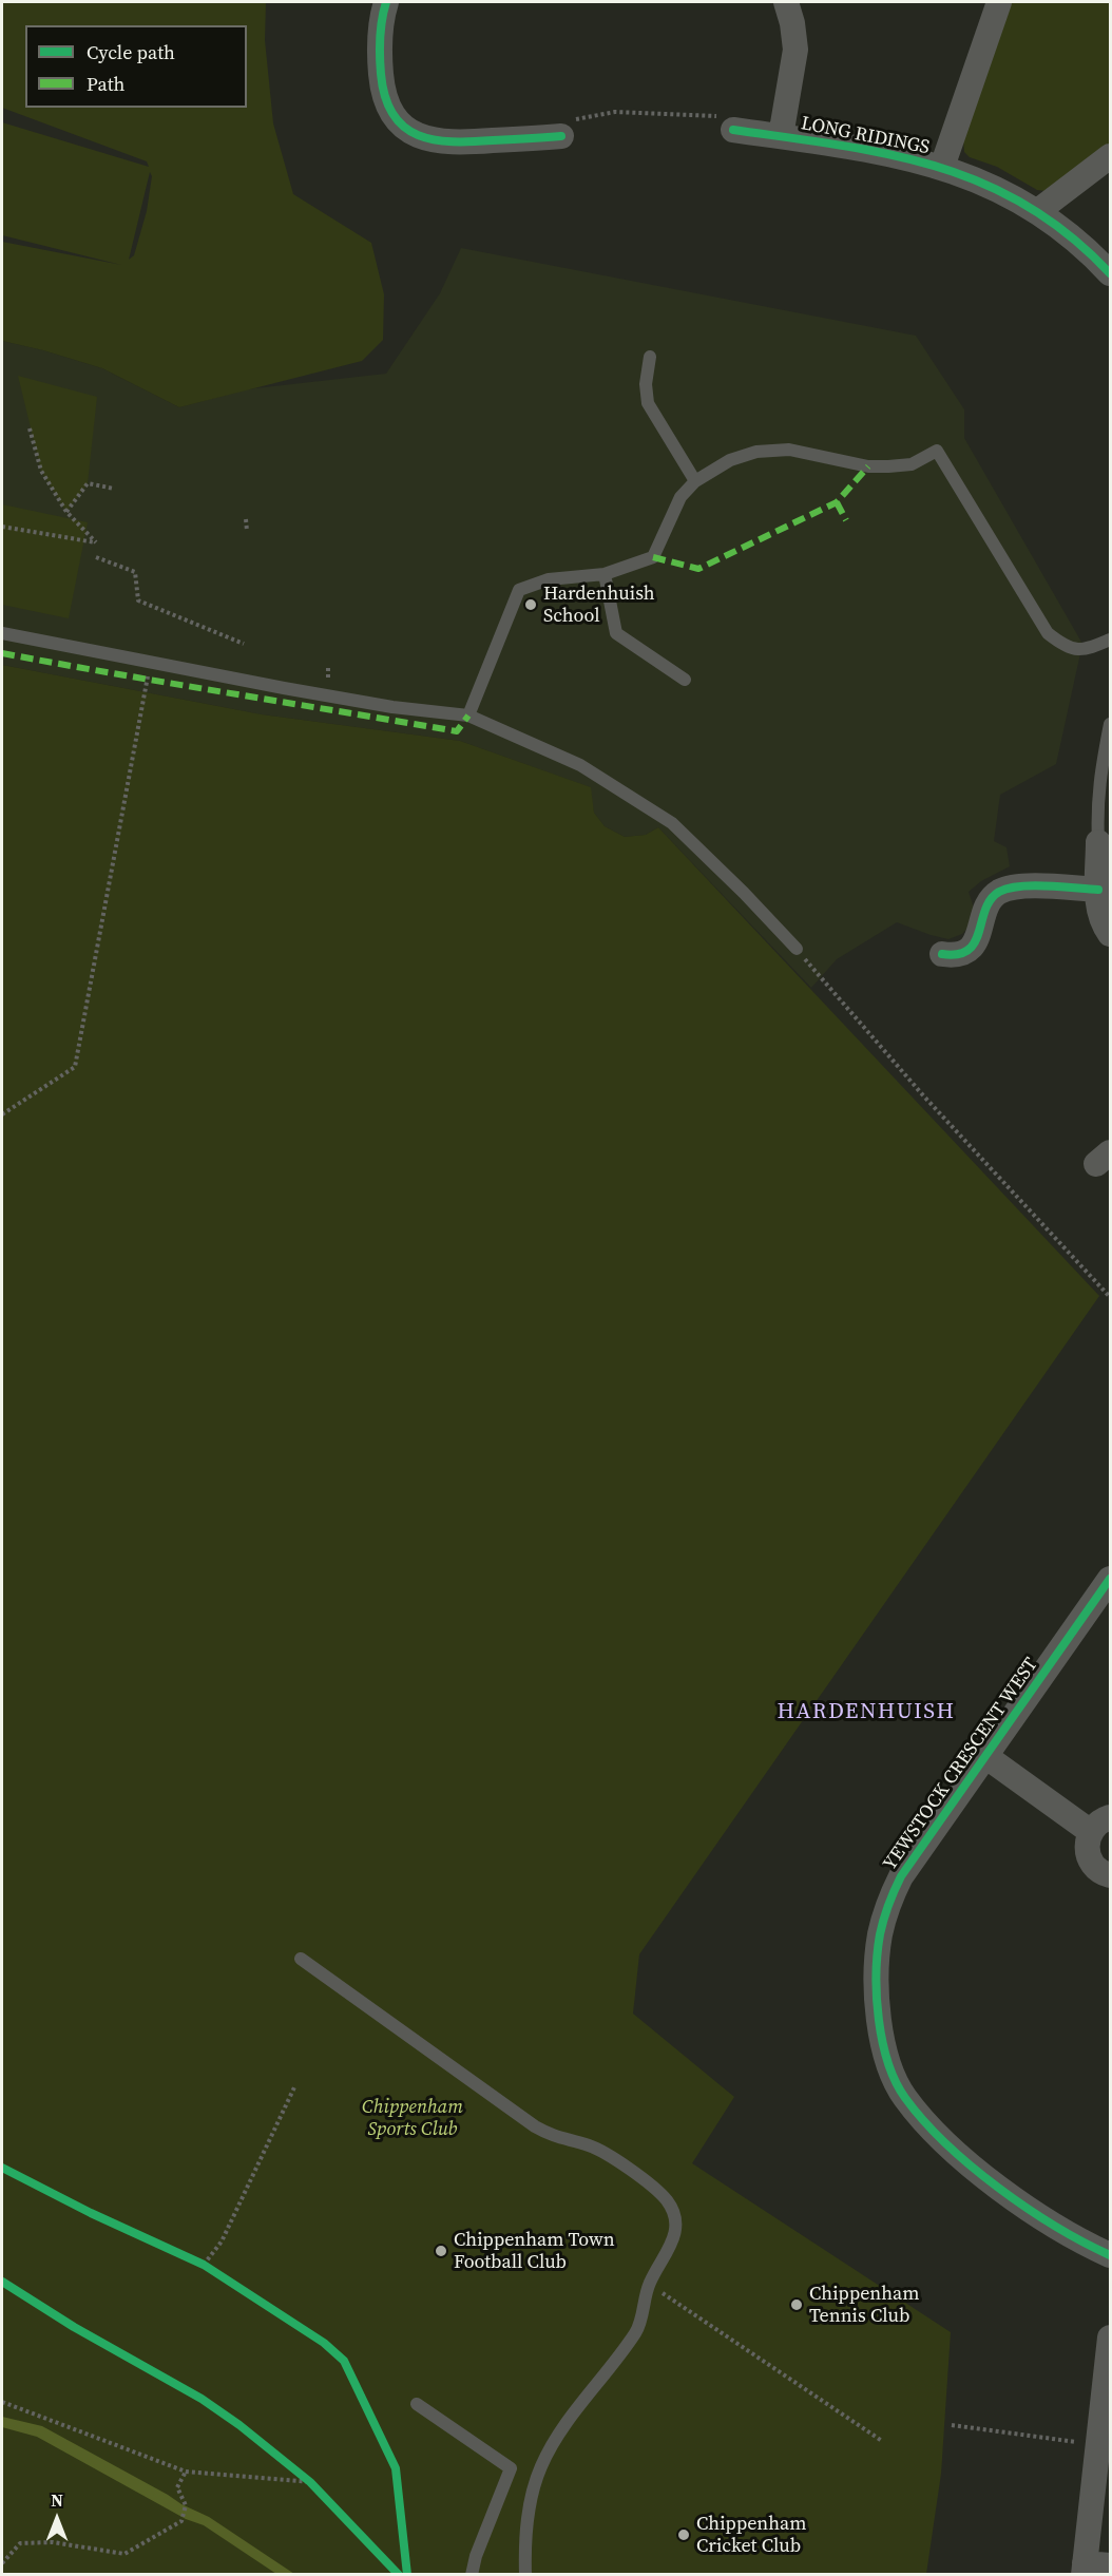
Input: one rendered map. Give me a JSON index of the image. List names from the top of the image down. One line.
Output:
{"streets":{"street":["LONG RIDINGS","YEWSTOCK CRESCENT WEST"]},"districts":["HARDENHUISH"],"parks":["Chippenham Sports Club"],"places":["Hardenhuish School","Chippenham Town Football Club","Chippenham Tennis Club","Chippenham Cricket Club"],"legend":["Cycle path","Path"],"north":"top"}
